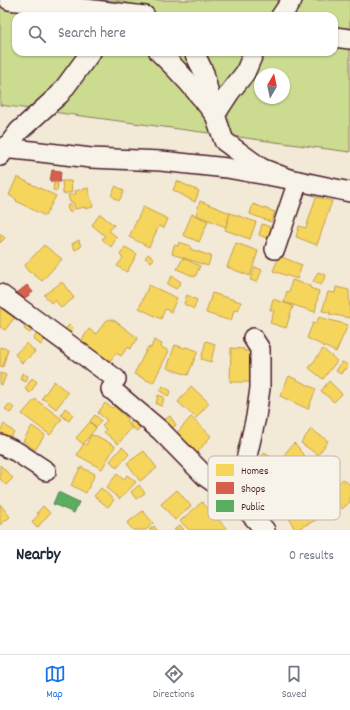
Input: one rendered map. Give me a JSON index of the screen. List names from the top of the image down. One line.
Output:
{"legend":["Homes","Shops","Public"],"north":"top","page":{"search":"Search here","heading":["Nearby","0 results"],"nav":["Map","Directions","Saved"]}}
